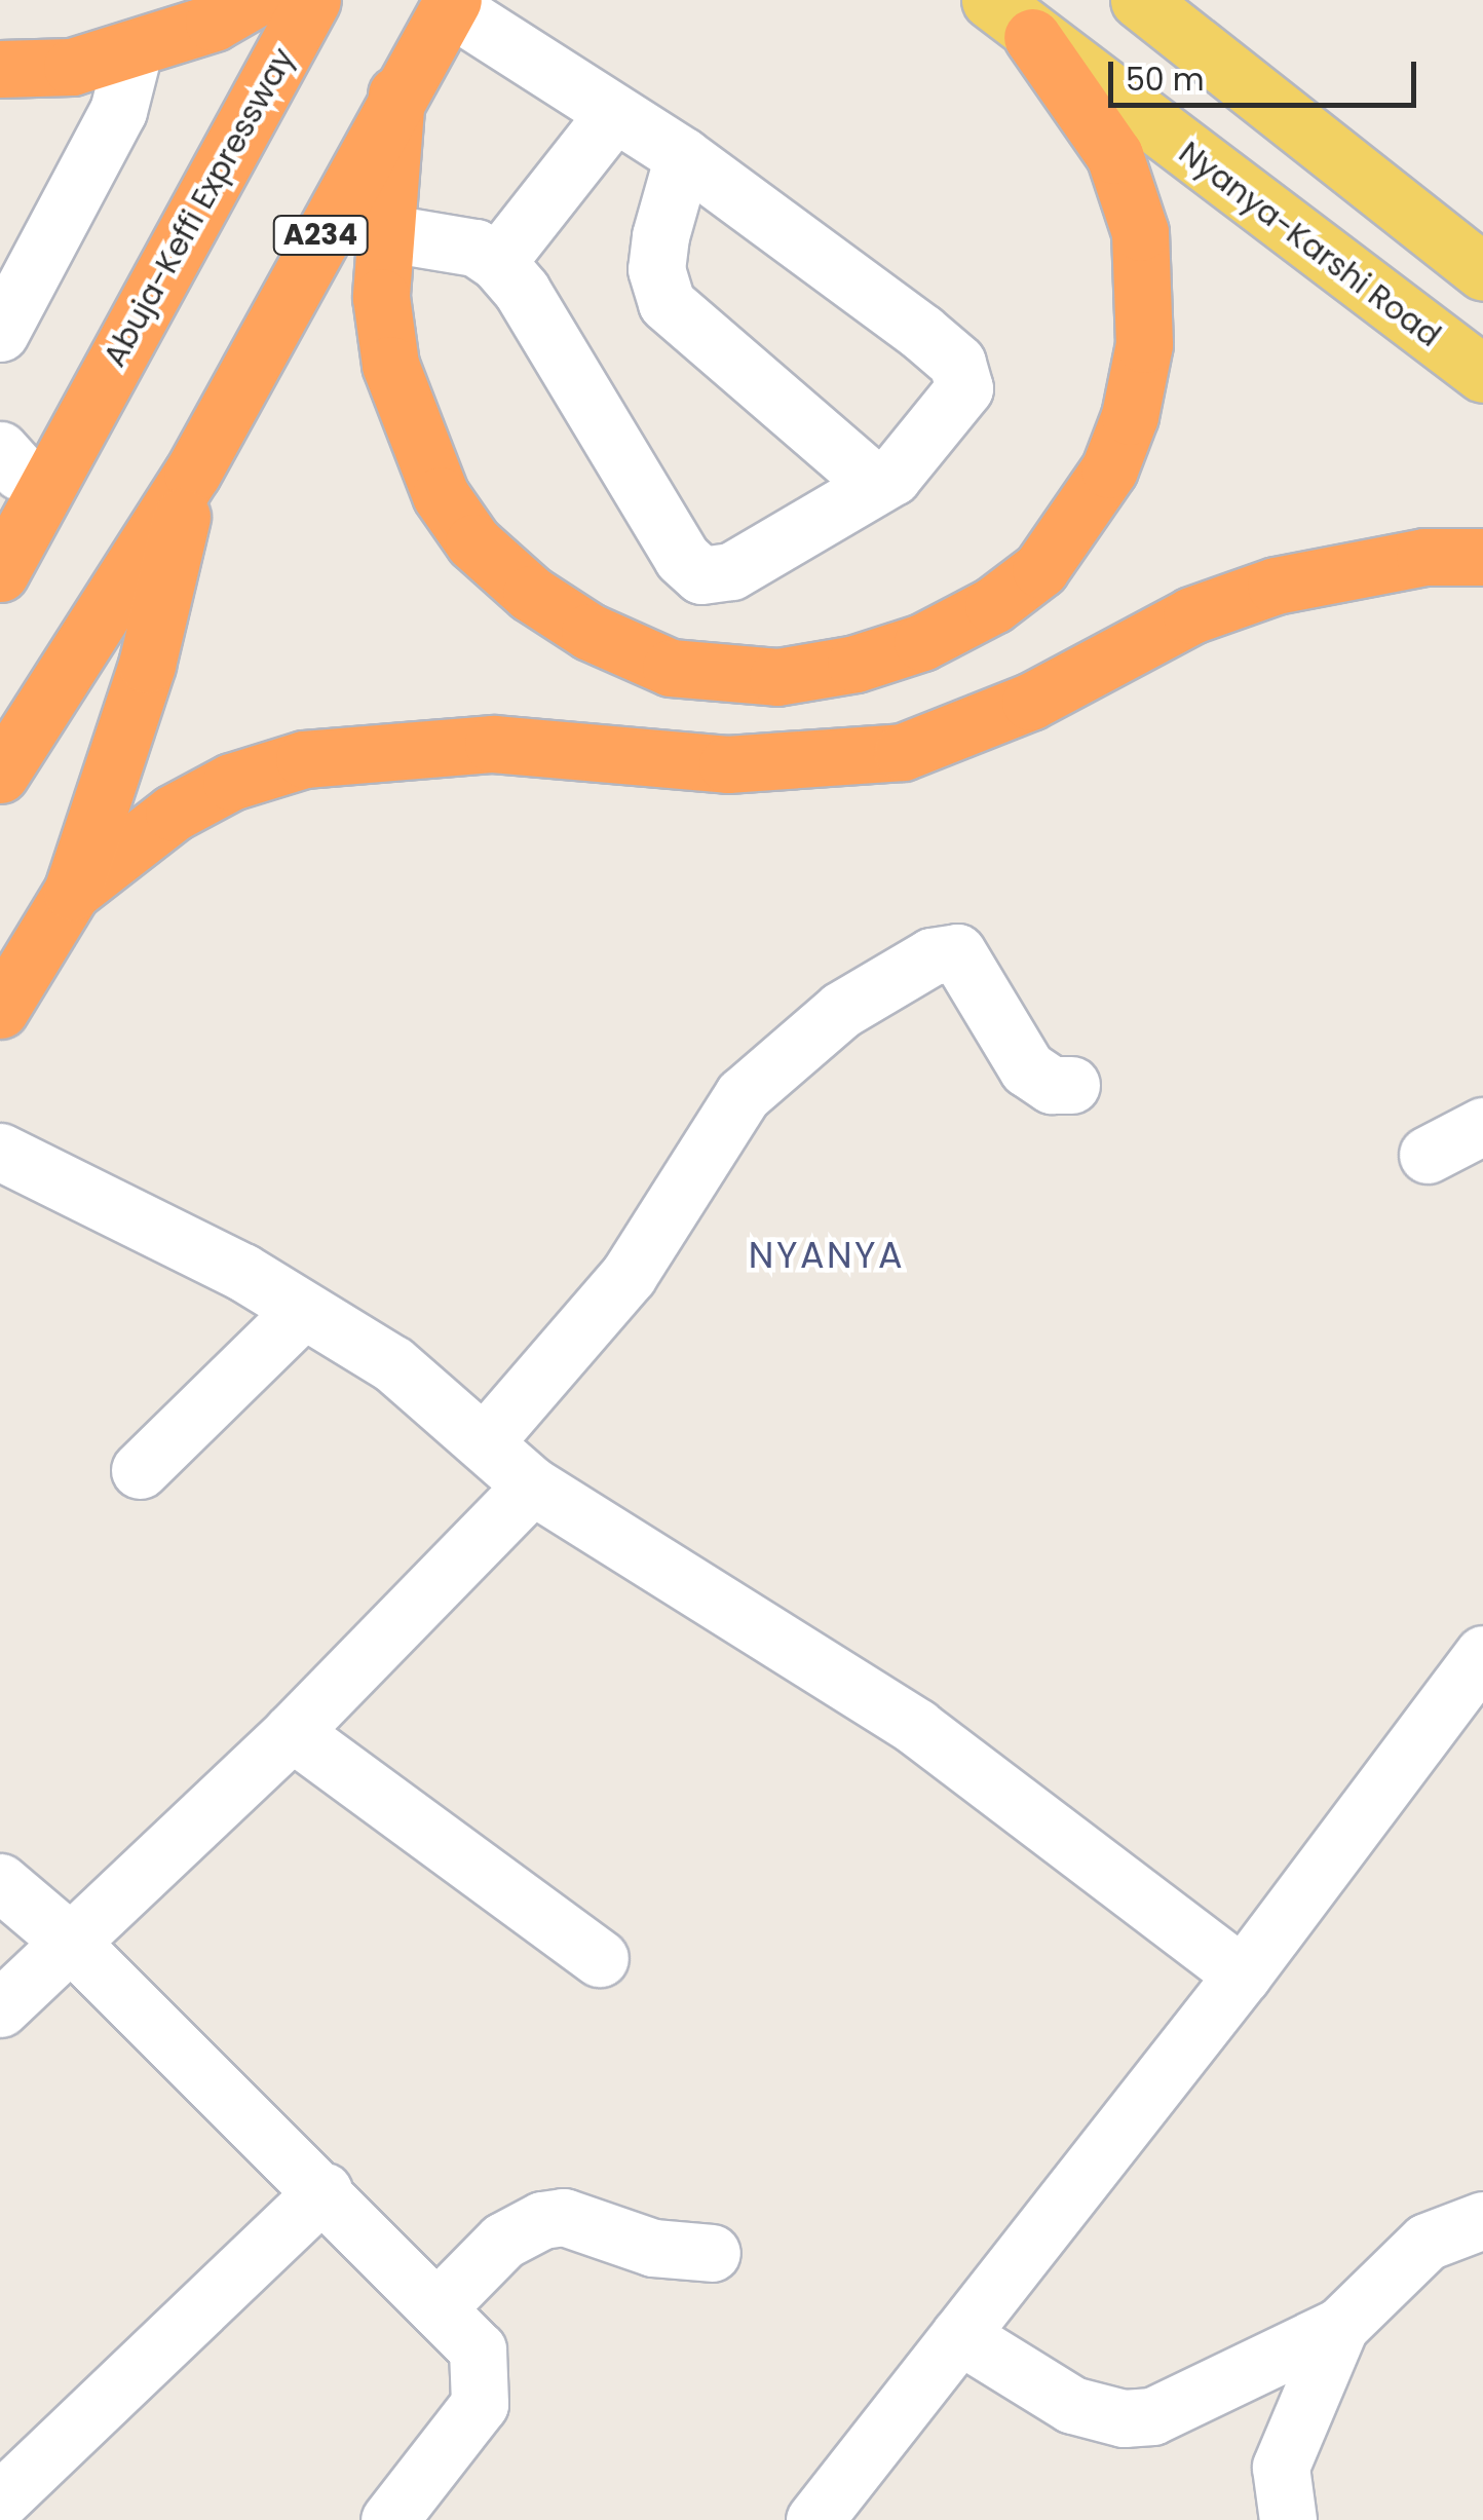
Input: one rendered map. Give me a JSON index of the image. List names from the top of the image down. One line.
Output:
{"streets":{"highway":["Abuja-Keffi Expressway","A234"],"main road":["Nyanya-Karshi Road"]},"districts":["NYANYA"],"scale_bar":"50 m"}
